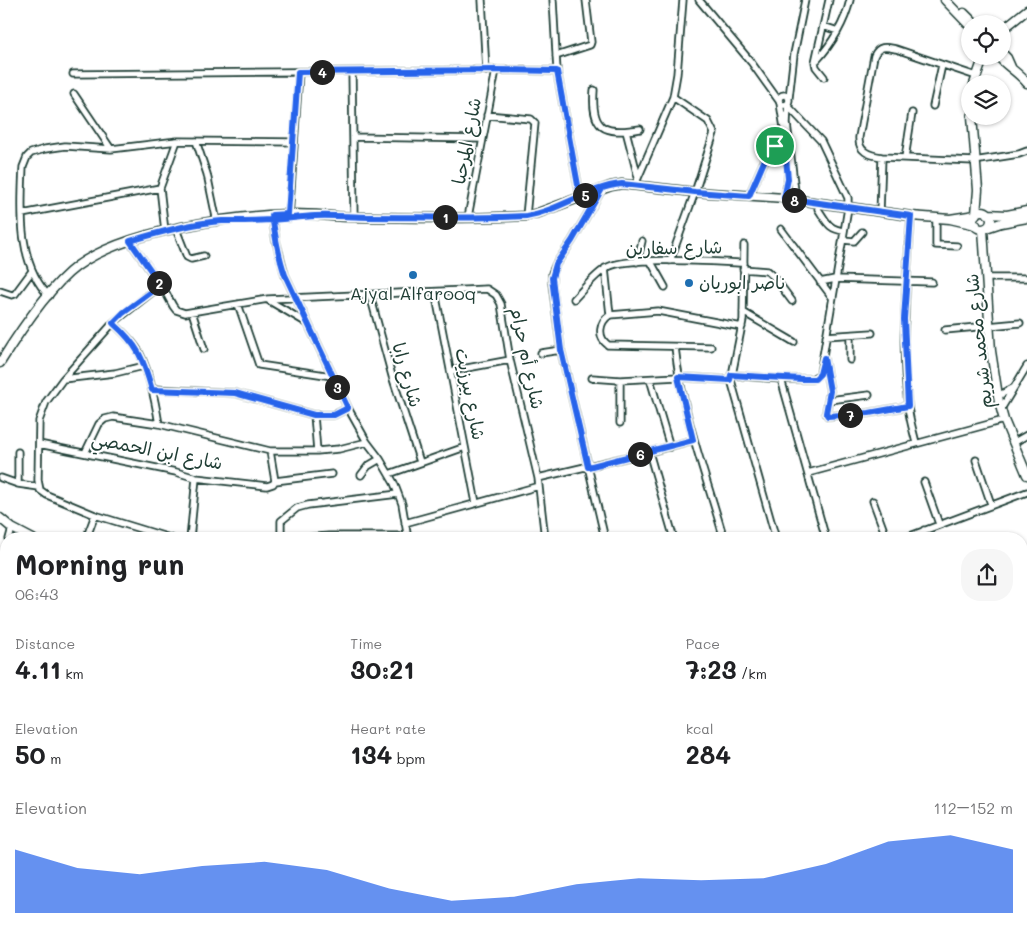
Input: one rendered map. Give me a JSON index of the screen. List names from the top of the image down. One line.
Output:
{"streets":{"street":["شارع المرحبا","شارع سفارين","شارع محمد شريم","شارع أم حرام","شارع رابا","شارع بيرزيت","شارع ابن الحمصي"]},"crossings":[["شارع أم حرام","شارع رابا"],["شارع أم حرام","شارع بيرزيت"]],"places":["Ajyal Alfarooq","ناصر ابوريان"],"page":{"pins":["4","5","8","1","2","3","7","6"],"heading":["Morning run","06:43"],"stats":[["Distance","4.11 km"],["Time","30:21"],["Pace","7:23 /km"],["Elevation","50 m"],["Heart rate","134 bpm"],["kcal","284"]],"chart":["Elevation","112–152 m"]}}
